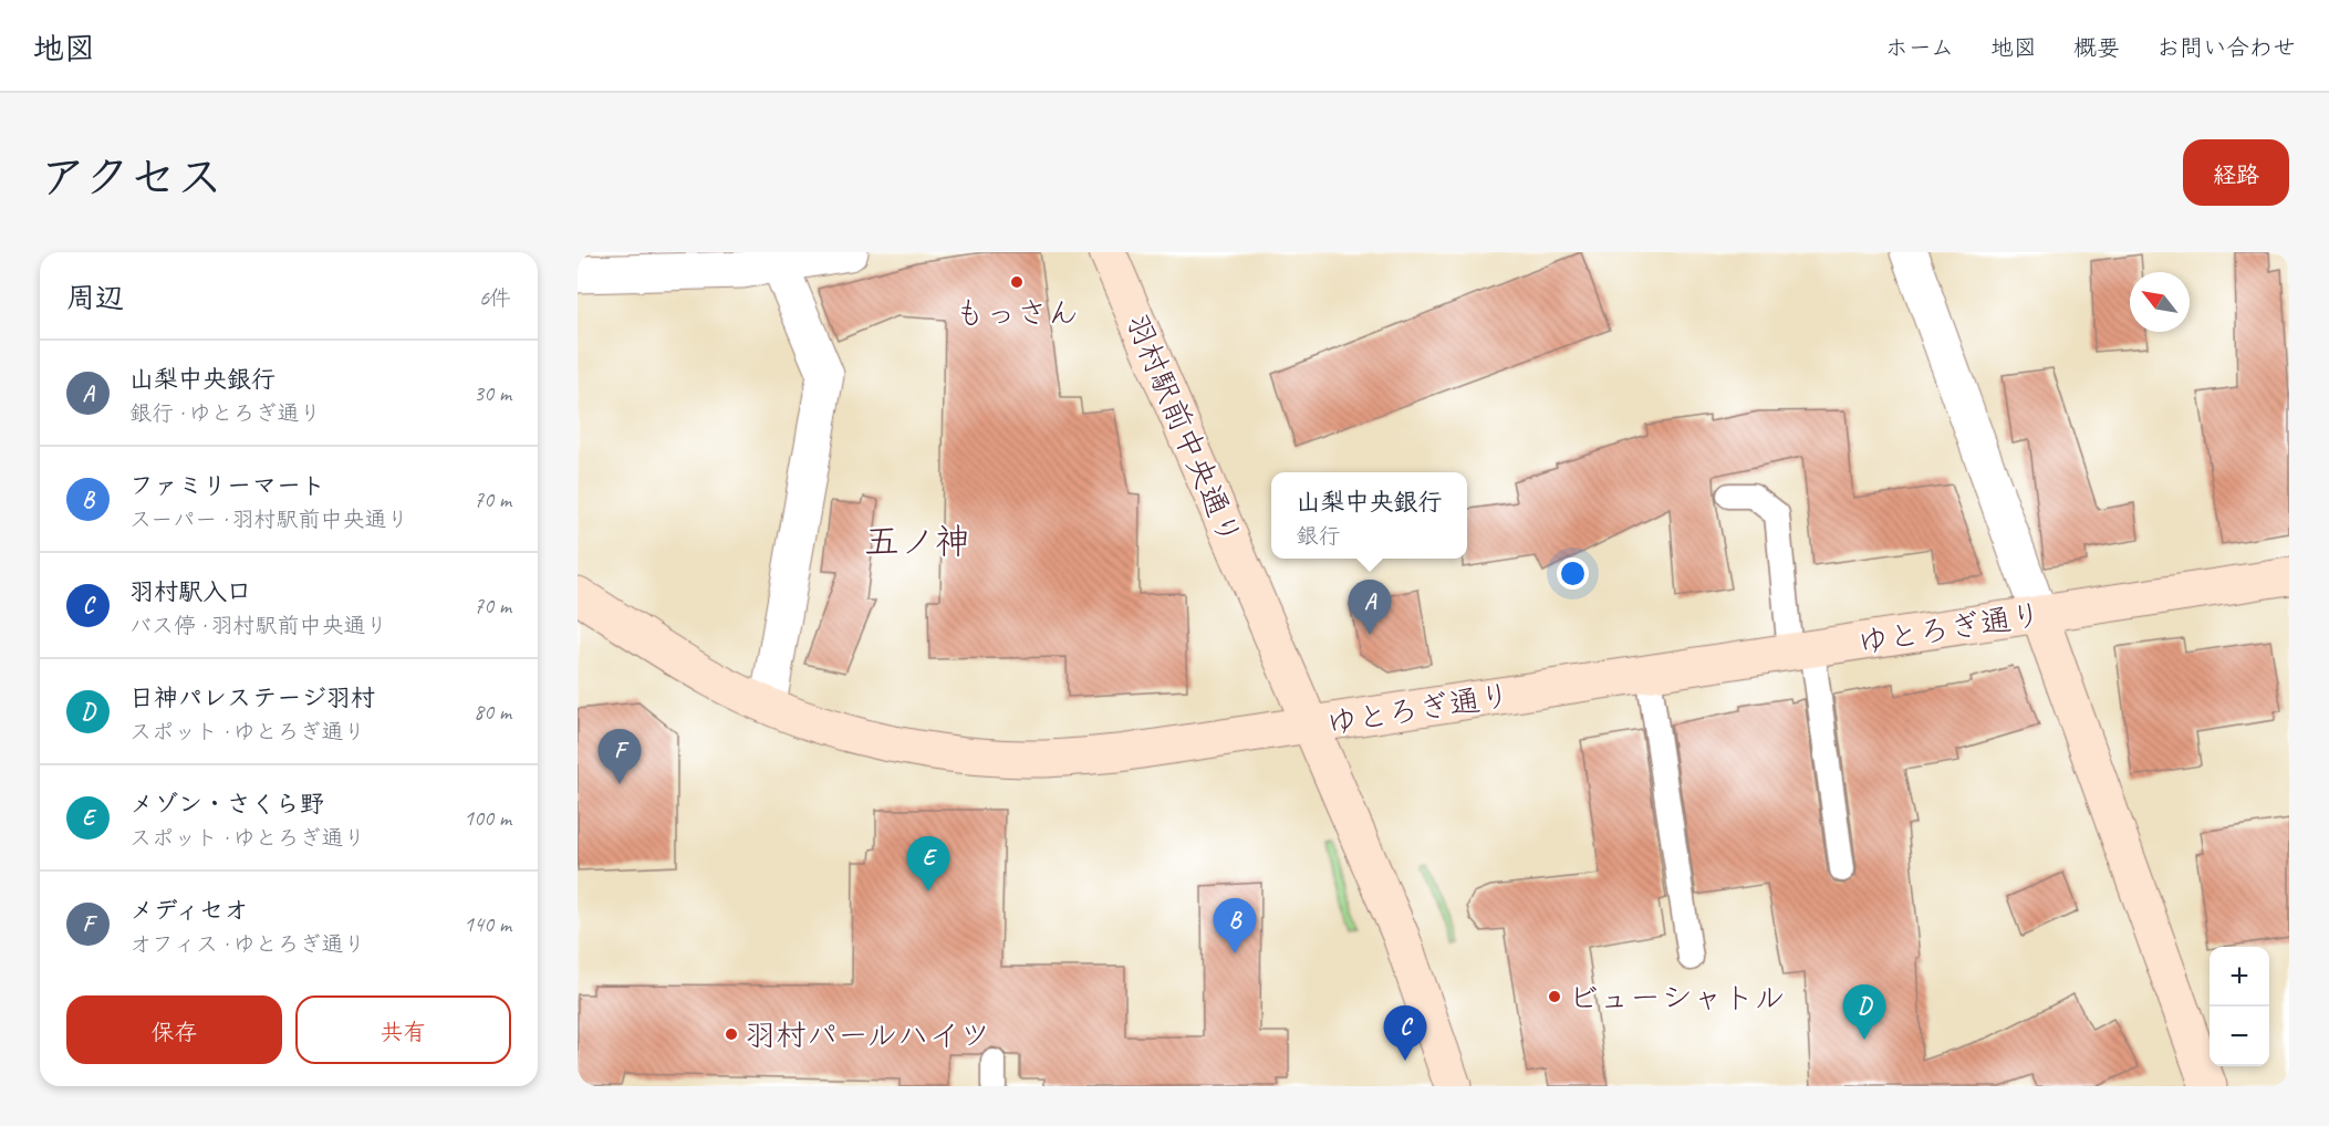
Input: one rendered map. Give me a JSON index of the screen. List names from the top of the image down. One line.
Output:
{"streets":{"street":["羽村駅前中央通り","ゆとろぎ通り"]},"crossings":[["羽村駅前中央通り","ゆとろぎ通り"]],"districts":["五ノ神"],"places":["もっさん","ビューシャトル","羽村パールハイツ"],"north":"top left","page":{"header":"地図","nav":["ホーム","地図","概要","お問い合わせ"],"title":"アクセス","buttons":["経路",["保存","共有"]],"heading":["周辺","6件"],"list":[{"mark":"A","name":"山梨中央銀行","note":"銀行 · ゆとろぎ通り","value":"30 m"},{"mark":"B","name":"ファミリーマート","note":"スーパー · 羽村駅前中央通り","value":"70 m"},{"mark":"C","name":"羽村駅入口","note":"バス停 · 羽村駅前中央通り","value":"70 m"},{"mark":"D","name":"日神パレステージ羽村","note":"スポット · ゆとろぎ通り","value":"80 m"},{"mark":"E","name":"メゾン・さくら野","note":"スポット · ゆとろぎ通り","value":"100 m"},{"mark":"F","name":"メディセオ","note":"オフィス · ゆとろぎ通り","value":"140 m"}],"popup":["山梨中央銀行","銀行"],"pins":["A","F","E","B","D","C"],"map_buttons":["+","−"]}}
